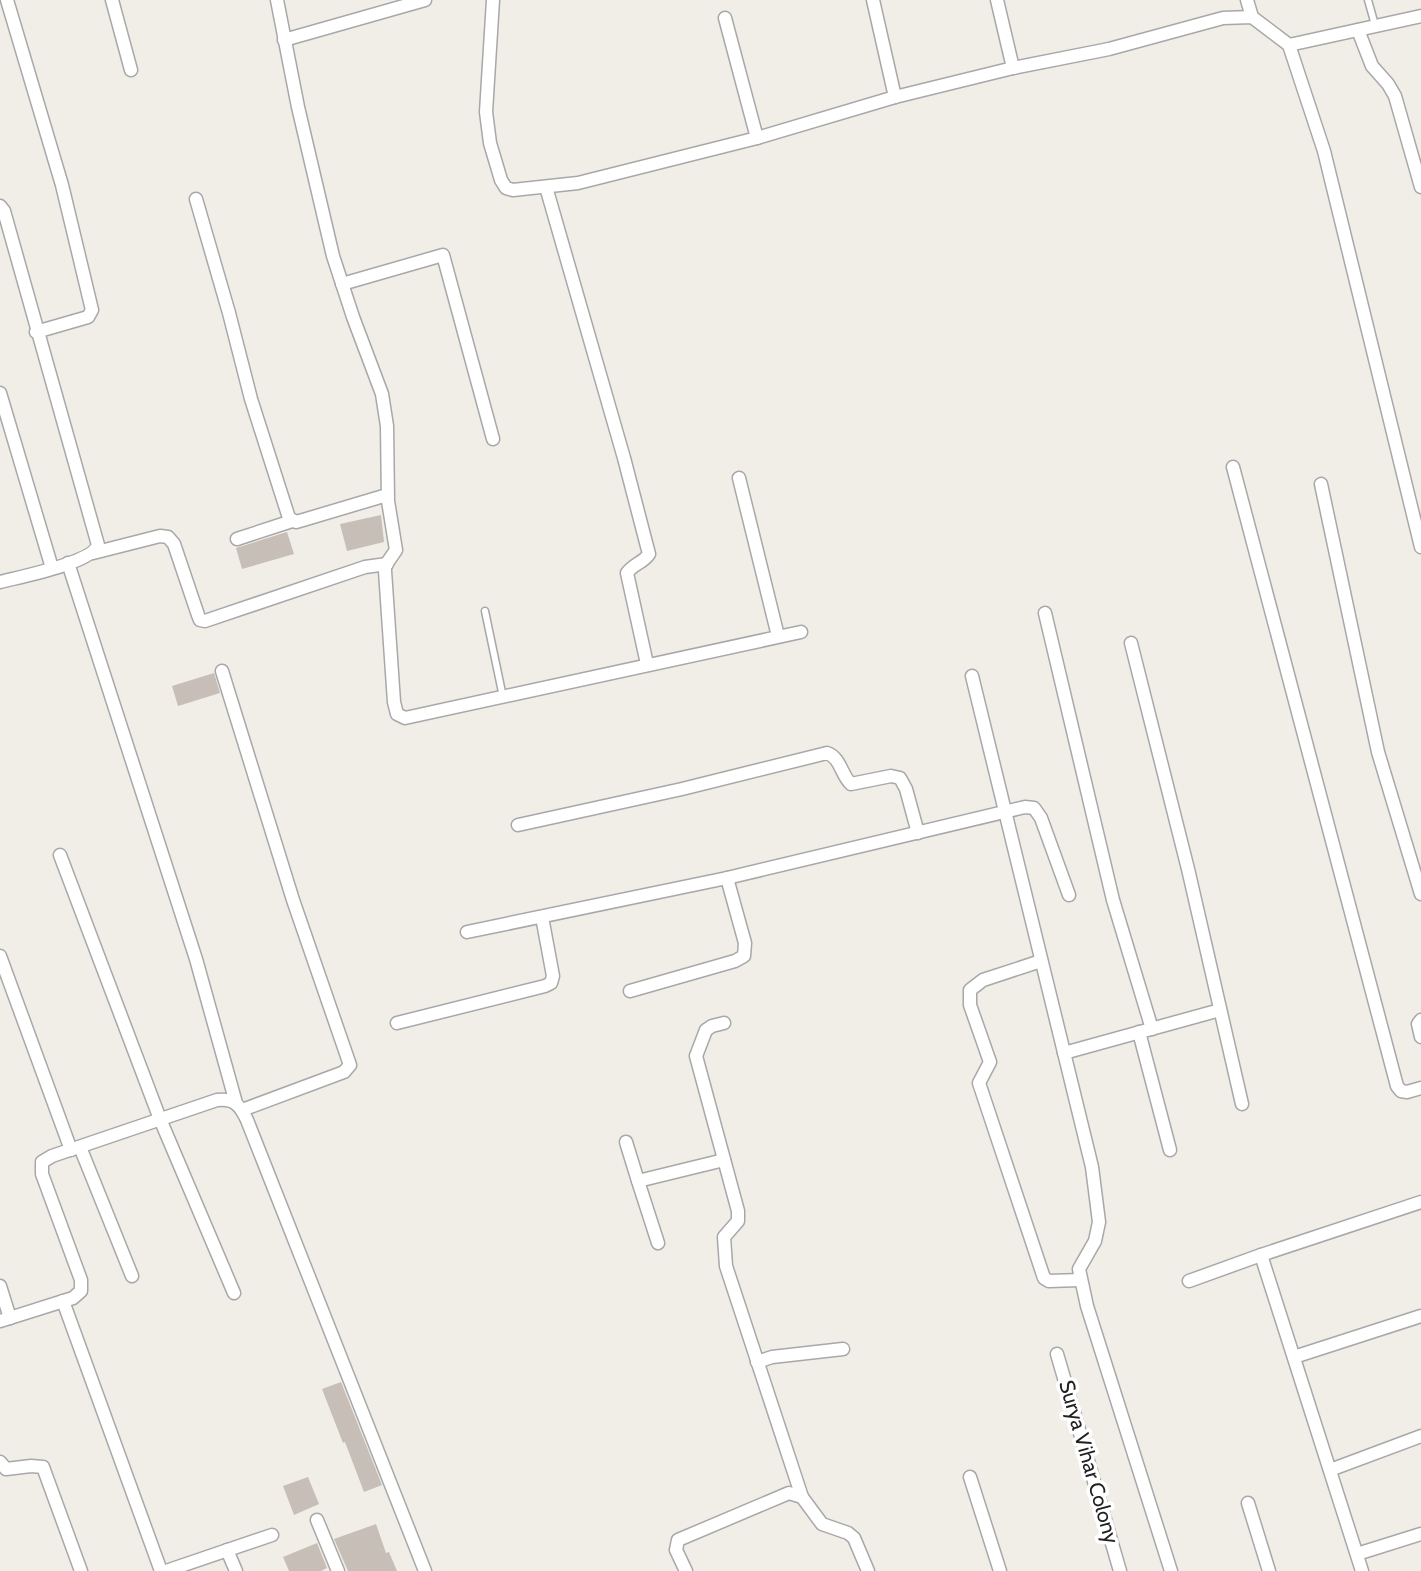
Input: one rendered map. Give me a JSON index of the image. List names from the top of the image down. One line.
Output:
{"streets":{"street":["Surya Vihar Colony"]}}
